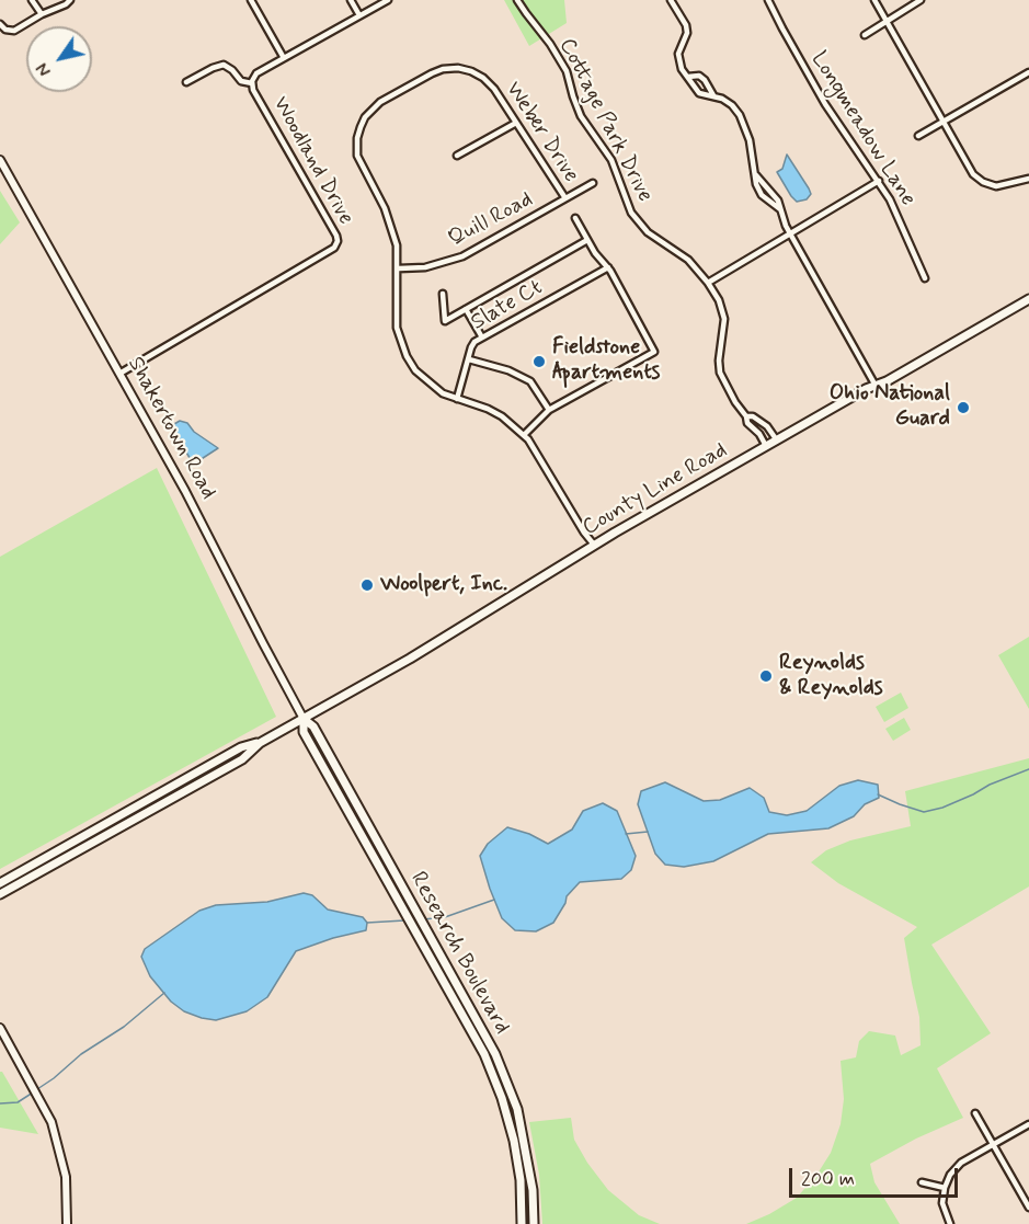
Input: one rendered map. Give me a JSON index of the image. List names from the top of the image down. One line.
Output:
{"streets":{"main road":["County Line Road","Research Boulevard"],"street":["Cottage Park Drive","Longmeadow Lane","Weber Drive","Woodland Drive","Quill Road","Slate Ct","Shakertown Road"]},"crossings":[["Cottage Park Drive","County Line Road"],["Weber Drive","Quill Road"],["Weber Drive","Slate Ct"],["Weber Drive","County Line Road"],["Woodland Drive","Shakertown Road"],["Shakertown Road","County Line Road"],["Shakertown Road","Research Boulevard"],["County Line Road","Research Boulevard"]],"places":["Fieldstone Apartments","Ohio National Guard","Woolpert, Inc.","Reynolds & Reynolds"],"scale_bar":"200 m","north":"bottom left"}
